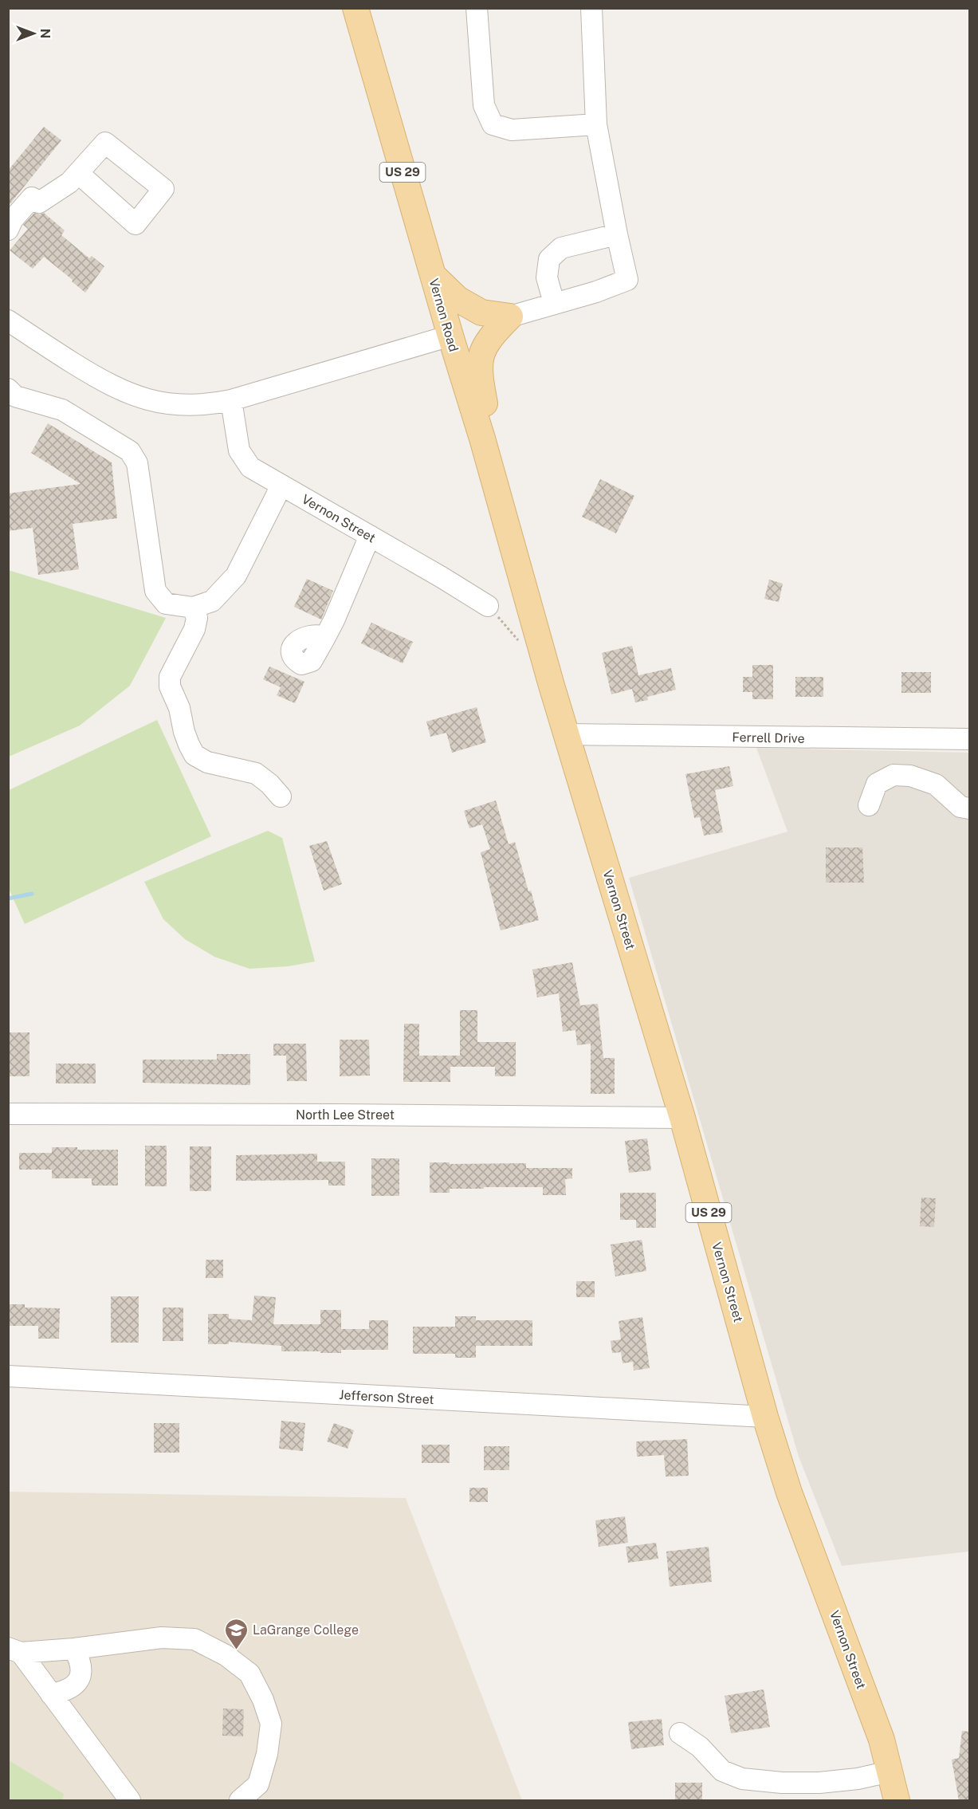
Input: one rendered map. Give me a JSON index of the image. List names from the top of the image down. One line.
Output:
{"streets":{"main road":["US 29","Vernon Road","Vernon Street"],"street":["Ferrell Drive","North Lee Street","Jefferson Street"]},"crossings":[["Vernon Road","Vernon Street"],["Vernon Street","Ferrell Drive"],["Vernon Street","North Lee Street"],["Vernon Street","Jefferson Street"]],"places":{"school or university":["LaGrange College"]},"north":"right"}
